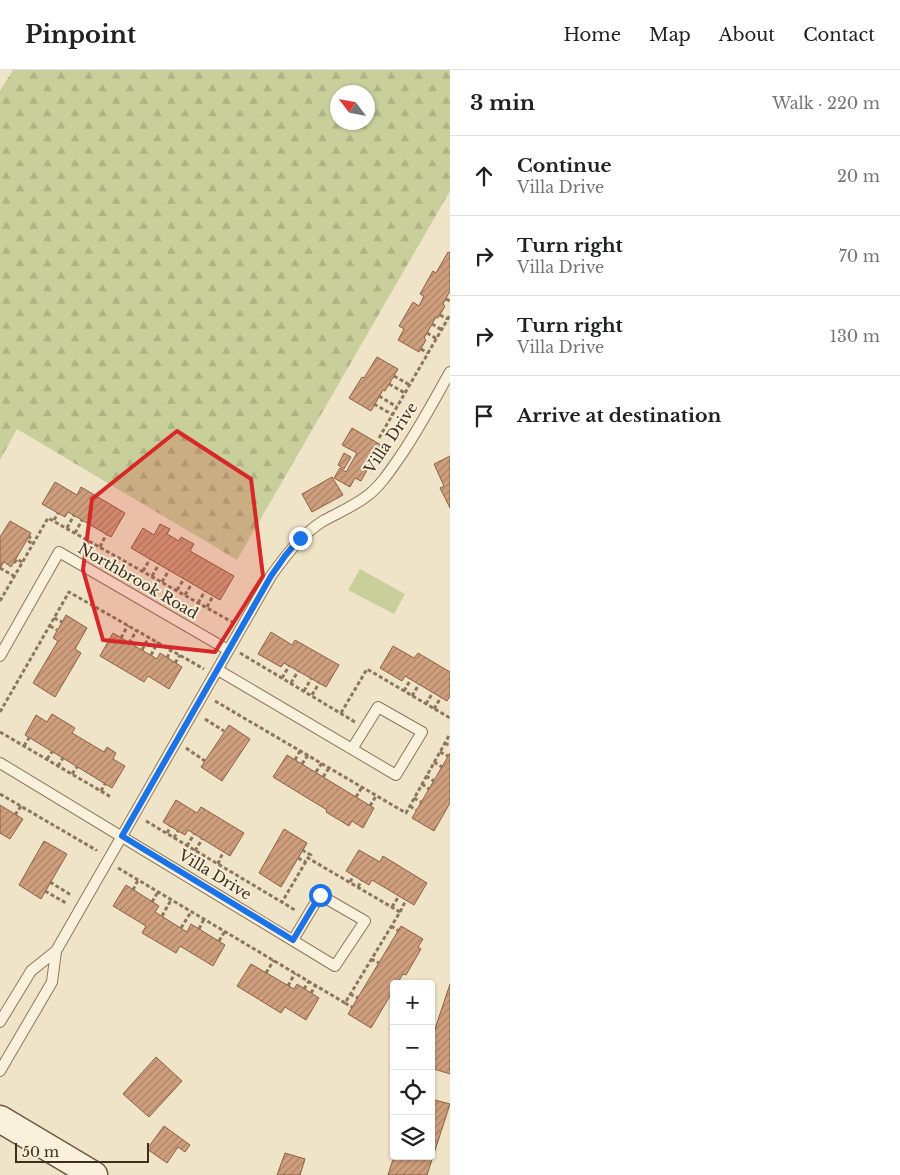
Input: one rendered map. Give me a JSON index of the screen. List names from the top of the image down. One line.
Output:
{"streets":{"lane":["Villa Drive","Northbrook Road"]},"crossings":[["Villa Drive","Northbrook Road"]],"scale_bar":"50 m","north":"top left","page":{"header":"Pinpoint","nav":["Home","Map","About","Contact"],"heading":["3 min","Walk · 220 m"],"list":[["Continue","Villa Drive","20 m"],["Turn right","Villa Drive","70 m"],["Turn right","Villa Drive","130 m"],"Arrive at destination"],"map_buttons":["+","−"],"scale":"50 m"}}
